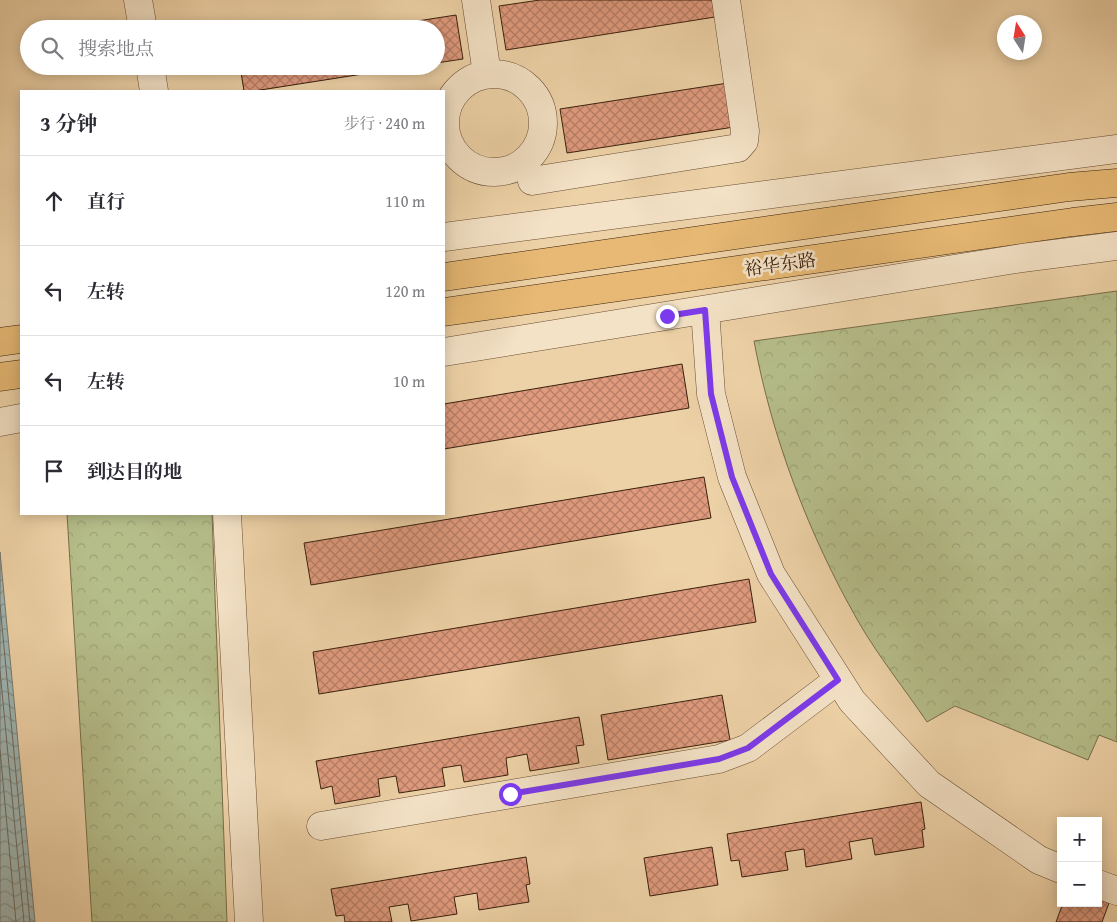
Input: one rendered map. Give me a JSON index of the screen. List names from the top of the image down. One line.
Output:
{"streets":{"main road":["裕华东路"]},"north":"top","page":{"search":"搜索地点","heading":["3 分钟","步行 · 240 m"],"list":[["直行","110 m"],["左转","120 m"],["左转","10 m"],"到达目的地"],"map_buttons":["+","−"]}}
